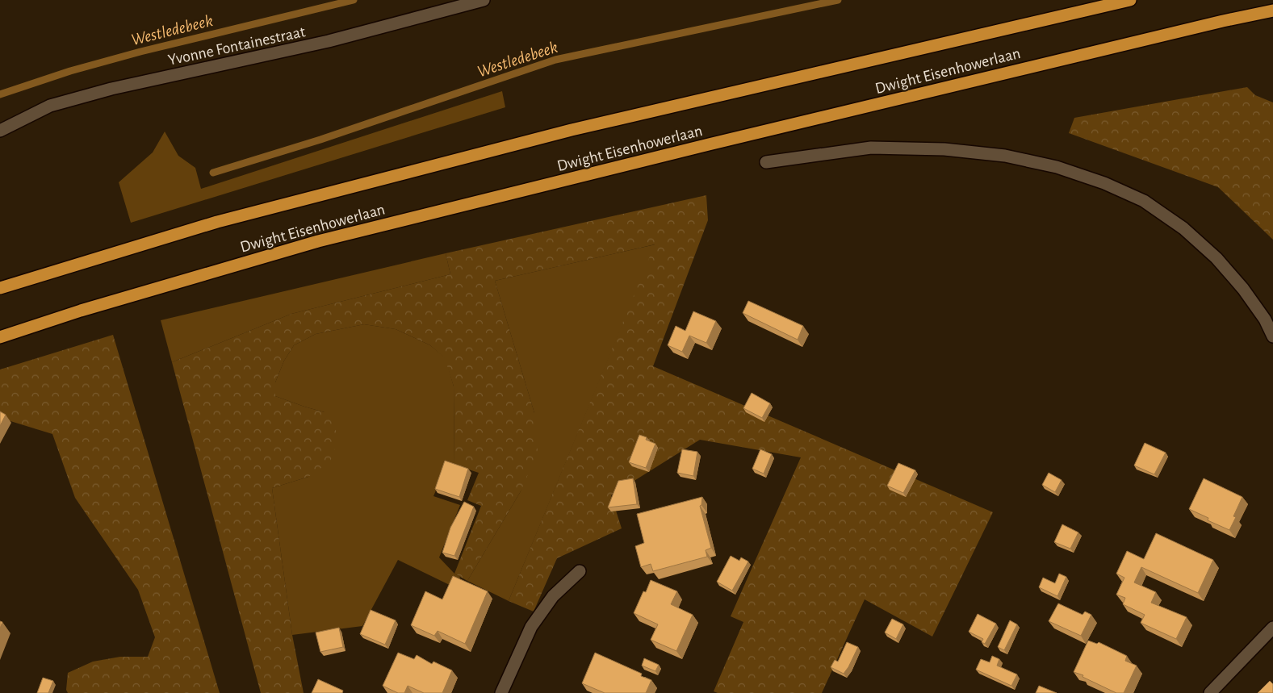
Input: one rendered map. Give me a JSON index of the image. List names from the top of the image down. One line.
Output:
{"streets":{"highway":["Dwight Eisenhowerlaan"],"street":["Yvonne Fontainestraat"]},"water":["Westledebeek"]}
